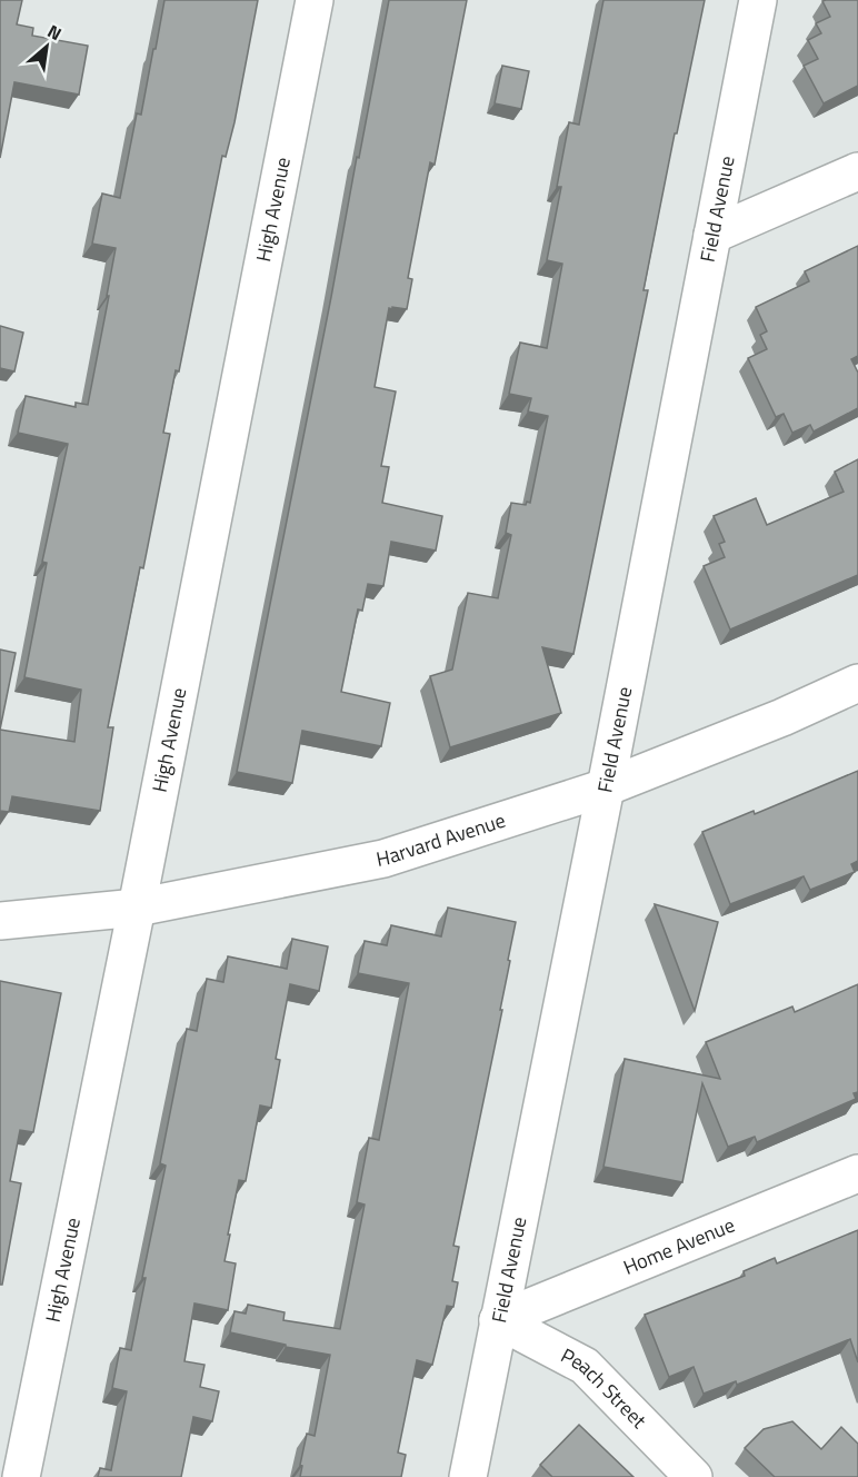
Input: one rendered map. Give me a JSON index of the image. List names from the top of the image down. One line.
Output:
{"streets":{"street":["High Avenue","Field Avenue","Harvard Avenue","Home Avenue","Peach Street"]},"crossings":[["High Avenue","Harvard Avenue"],["Field Avenue","Harvard Avenue"],["Field Avenue","Home Avenue"],["Field Avenue","Peach Street"],["Home Avenue","Peach Street"]],"north":"top right"}
